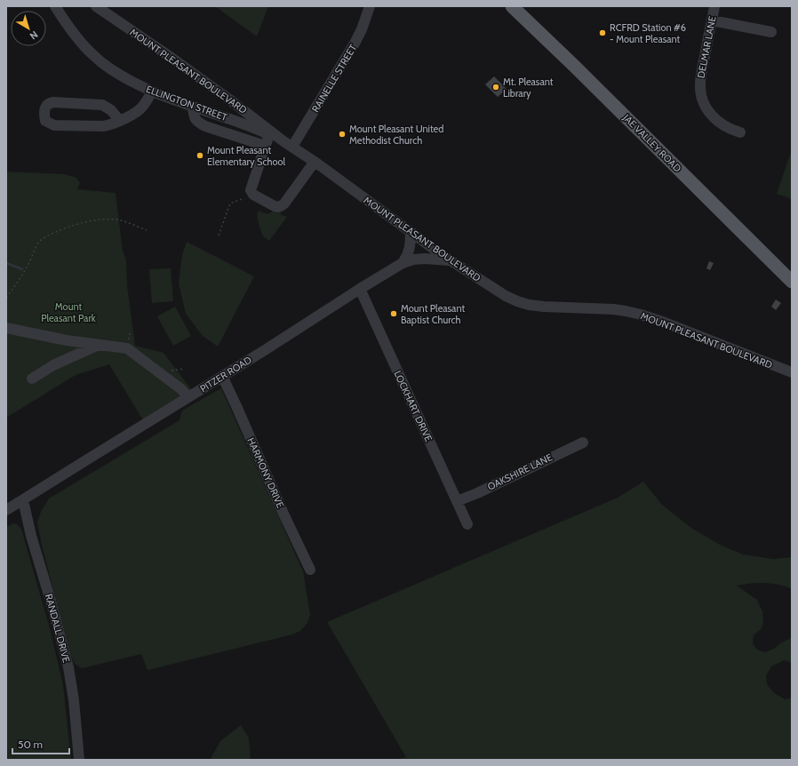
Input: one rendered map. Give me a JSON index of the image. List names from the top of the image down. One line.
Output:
{"streets":{"main road":["JAE VALLEY ROAD"],"street":["DELMAR LANE","MOUNT PLEASANT BOULEVARD","RAINELLE STREET","ELLINGTON STREET","PITZER ROAD","LOCKHART DRIVE","OAKSHIRE LANE","HARMONY DRIVE","RANDALL DRIVE"]},"crossings":[["MOUNT PLEASANT BOULEVARD","RAINELLE STREET"],["MOUNT PLEASANT BOULEVARD","ELLINGTON STREET"],["MOUNT PLEASANT BOULEVARD","PITZER ROAD"],["RAINELLE STREET","ELLINGTON STREET"],["PITZER ROAD","LOCKHART DRIVE"],["PITZER ROAD","HARMONY DRIVE"],["PITZER ROAD","RANDALL DRIVE"],["LOCKHART DRIVE","OAKSHIRE LANE"]],"parks":["Mount Pleasant Park"],"places":["RCFRD Station #6 - Mount Pleasant","Mt. Pleasant Library","Mount Pleasant United Methodist Church","Mount Pleasant Elementary School","Mount Pleasant Baptist Church"],"scale_bar":"50 m","north":"bottom right"}
